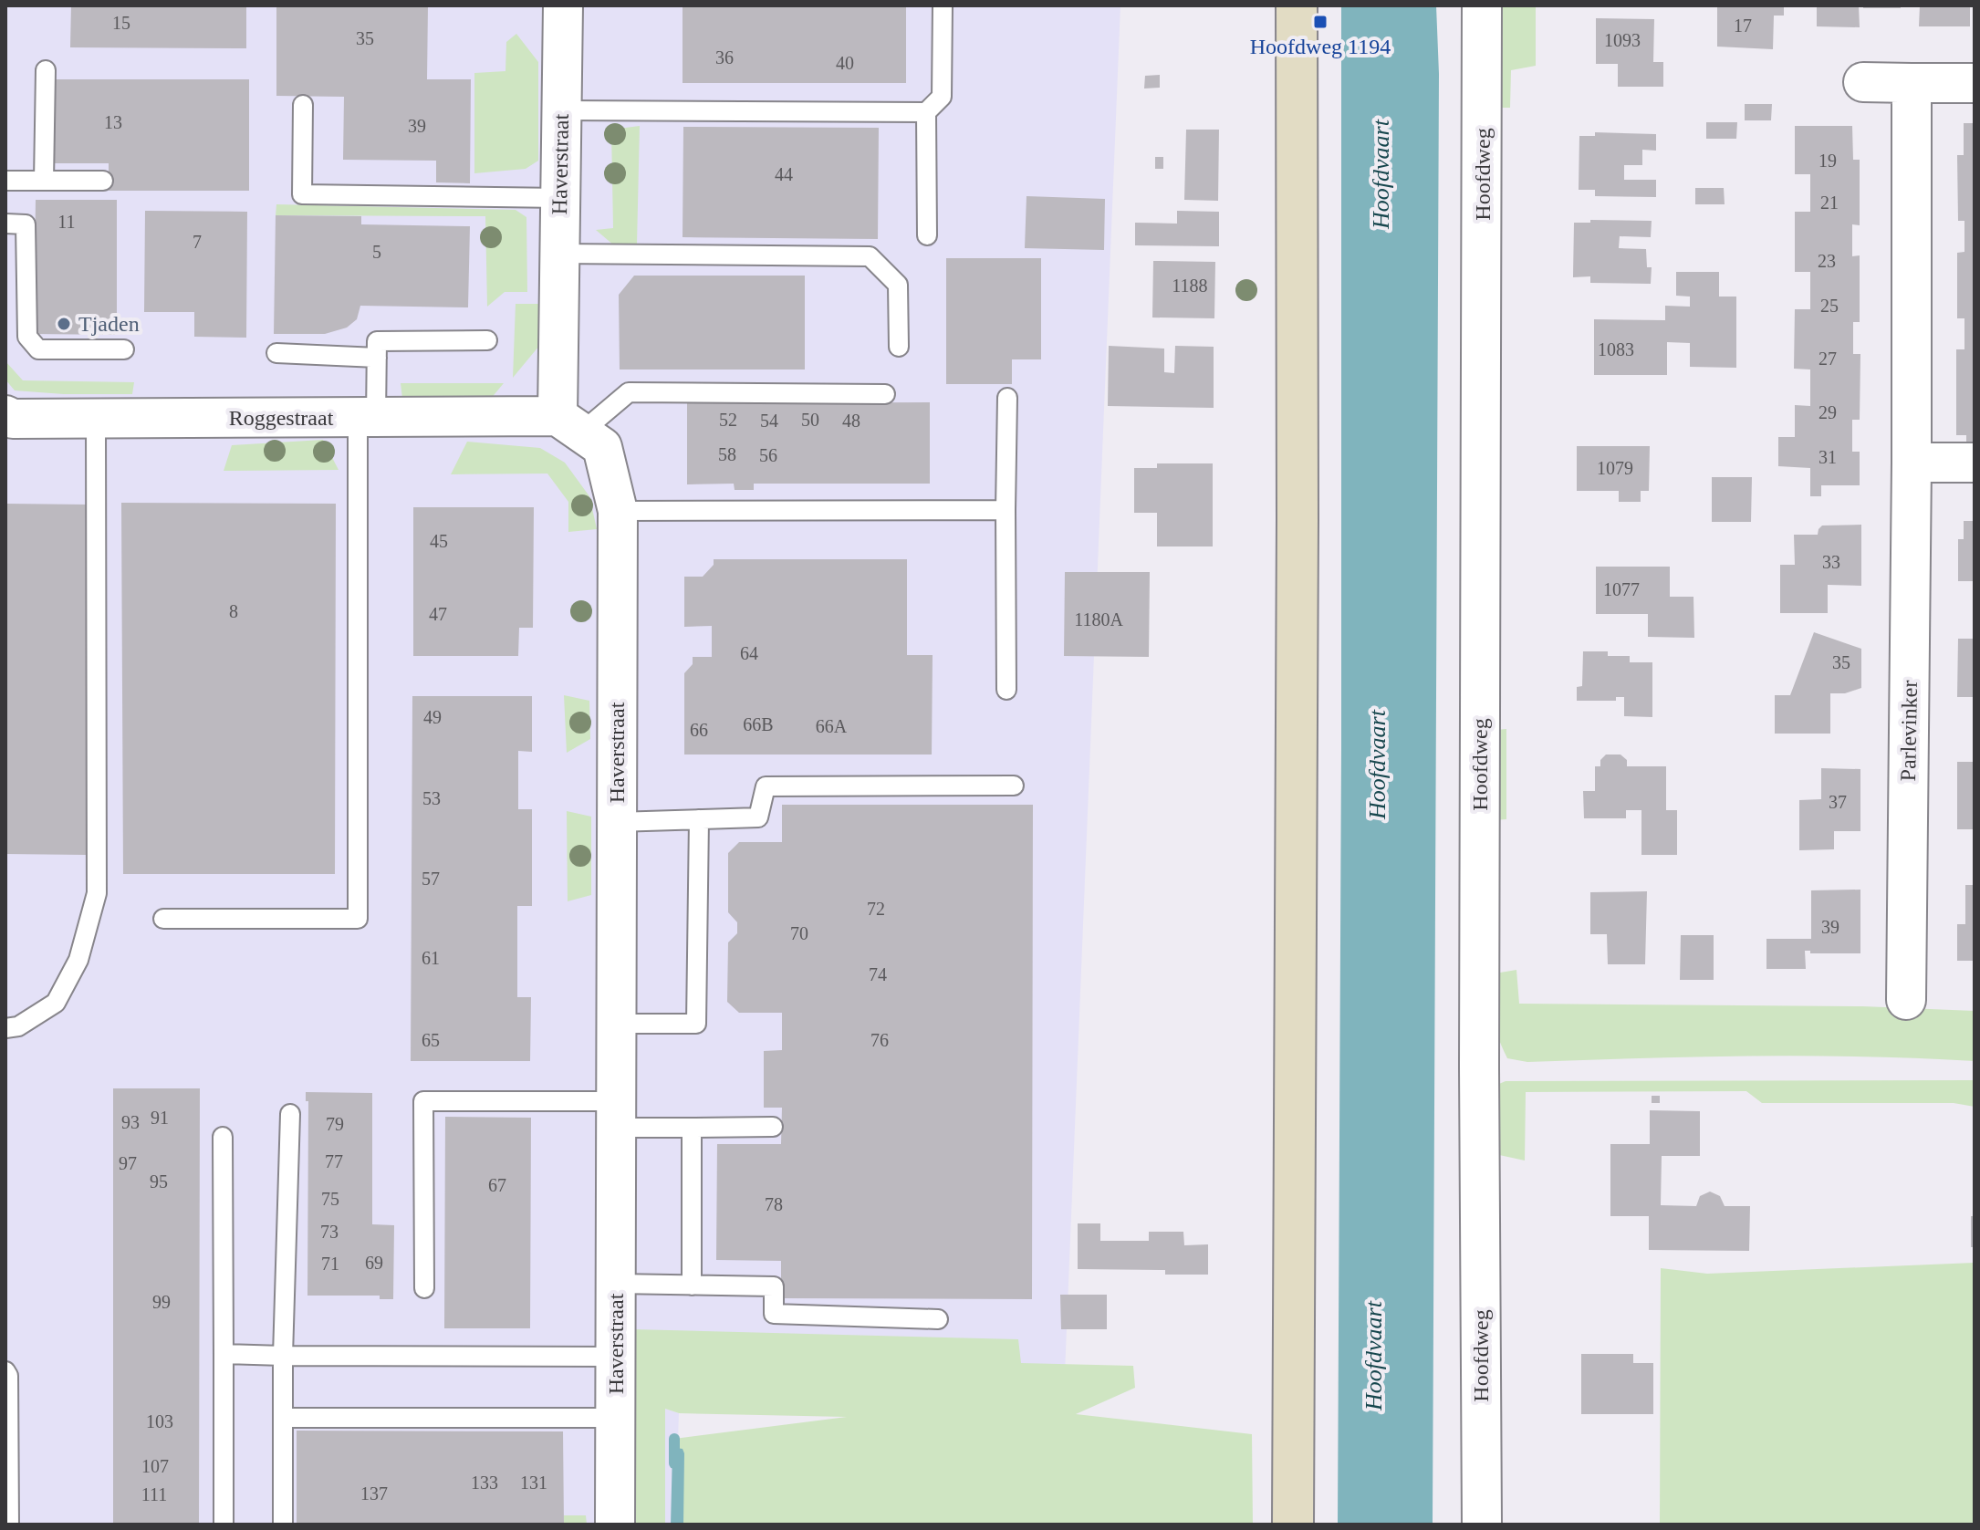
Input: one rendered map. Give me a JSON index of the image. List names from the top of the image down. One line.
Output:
{"streets":{"street":["Haverstraat","Hoofdweg","Roggestraat","Parlevinker"]},"crossings":[["Haverstraat","Roggestraat"]],"water":["Hoofdvaart"],"places":{"transit":["Hoofdweg 1194"],"other":["Tjaden"]},"house_numbers":["15","17","35","1093","36","40","13","39","19","44","21","11","7","5","23","1188","25","1083","27","29","52","50","54","48","58","56","31","1079","45","33","1077","8","47","1180A","64","35","49","66B","66A","66","53","37","57","72","39","70","61","74","65","76","91","93","79","77","97","95","67","75","78","73","69","71","99","103","107","133","131","137","111"]}
